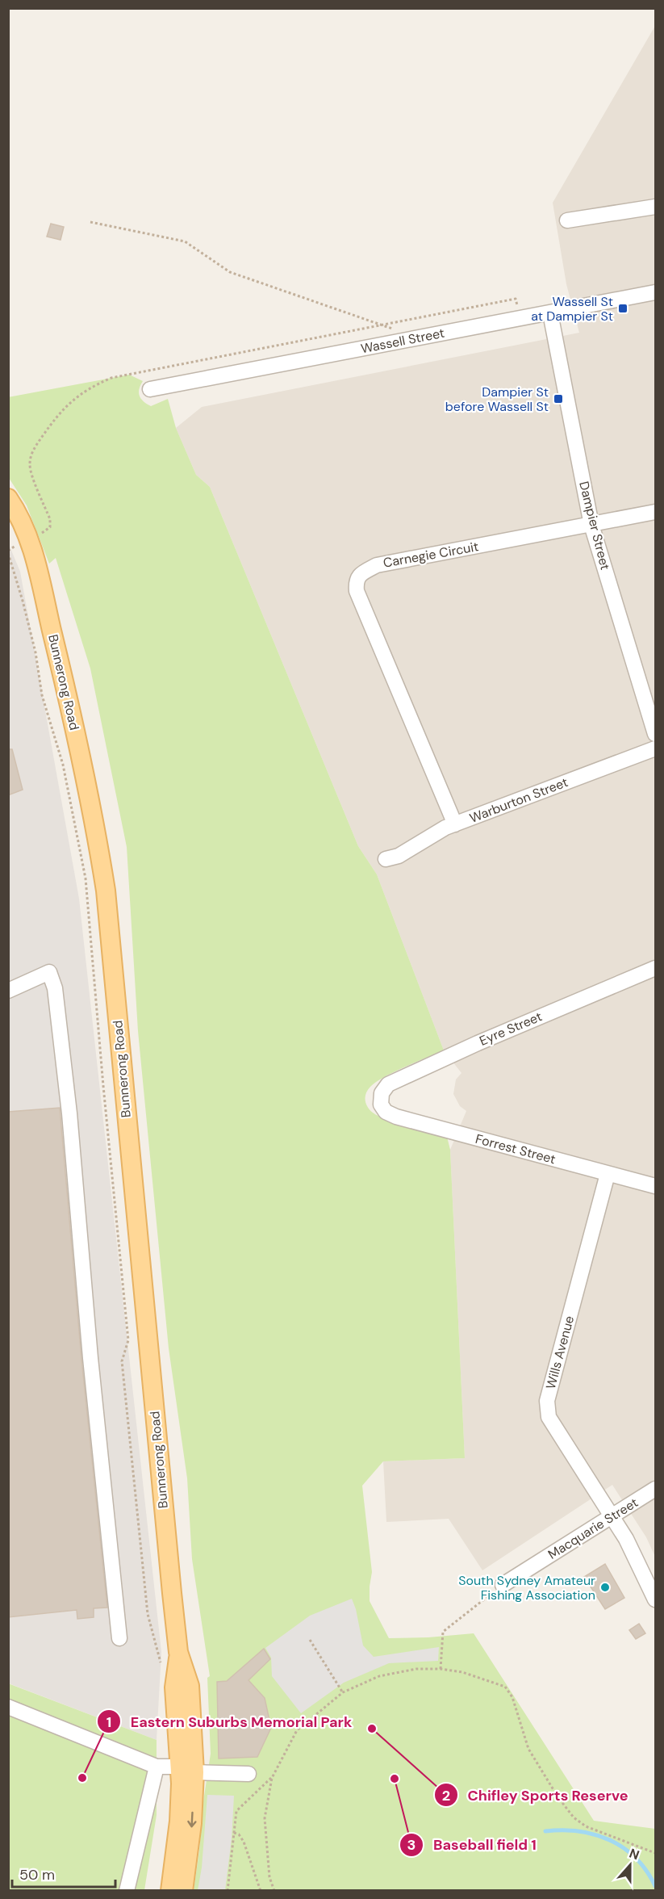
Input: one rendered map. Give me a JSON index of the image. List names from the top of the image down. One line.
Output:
{"streets":{"main road":["Bunnerong Road"],"street":["Wassell Street","Dampier Street","Carnegie Circuit","Warburton Street","Eyre Street","Forrest Street","Wills Avenue","Macquarie Street"]},"crossings":[["Wassell Street","Dampier Street"],["Dampier Street","Carnegie Circuit"],["Carnegie Circuit","Warburton Street"],["Eyre Street","Forrest Street"],["Forrest Street","Wills Avenue"],["Wills Avenue","Macquarie Street"]],"places":{"transit":["Wassell St at Dampier St","Dampier St before Wassell St"],"other":["South Sydney Amateur Fishing Association","Chifley Sports Reserve","Eastern Suburbs Memorial Park","Baseball field 1"]},"scale_bar":"50 m","north":"top"}
